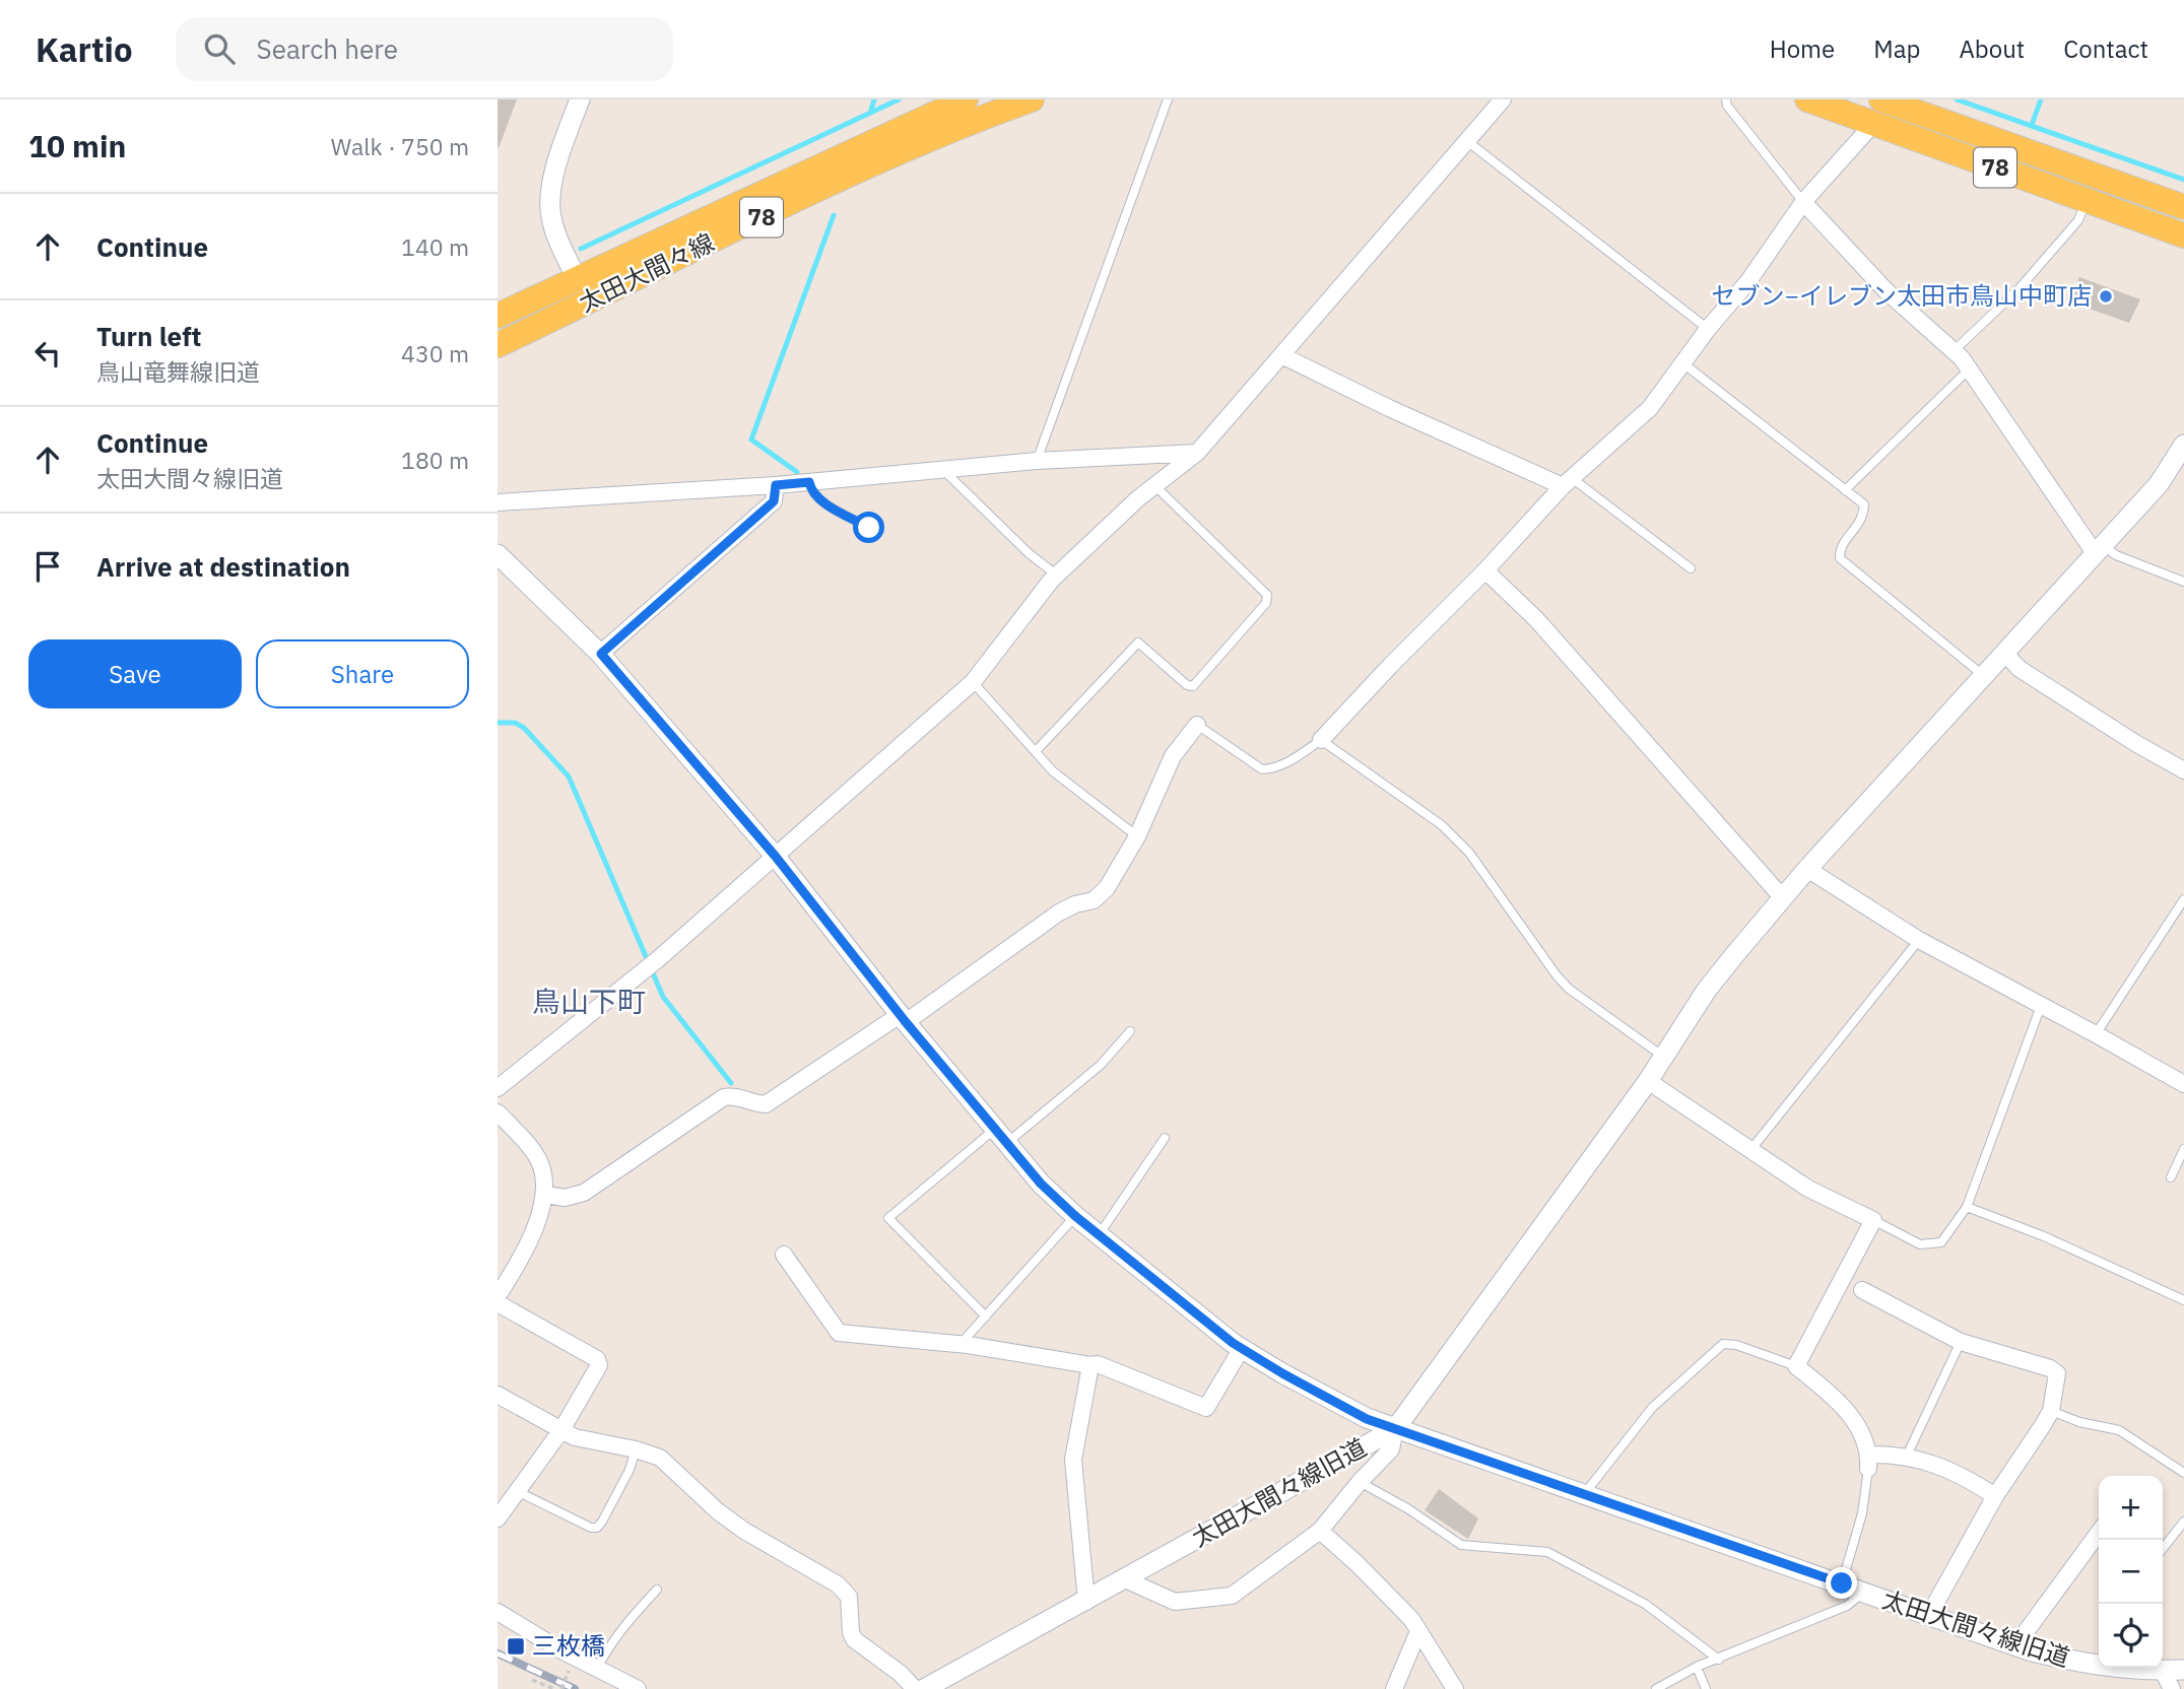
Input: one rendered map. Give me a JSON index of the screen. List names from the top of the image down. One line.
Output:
{"streets":{"main road":["78","太田大間々線"],"street":["太田大間々線旧道"]},"districts":["鳥山下町"],"places":{"other":["セブン−イレブン太田市鳥山中町店"],"transit":["三枚橋"]},"page":{"header":"Kartio","search":"Search here","nav":["Home","Map","About","Contact"],"heading":["10 min","Walk · 750 m"],"list":[["Continue","140 m"],["Turn left","鳥山竜舞線旧道","430 m"],["Continue","太田大間々線旧道","180 m"],"Arrive at destination"],"buttons":["Save","Share"],"map_buttons":["+","−"]}}
